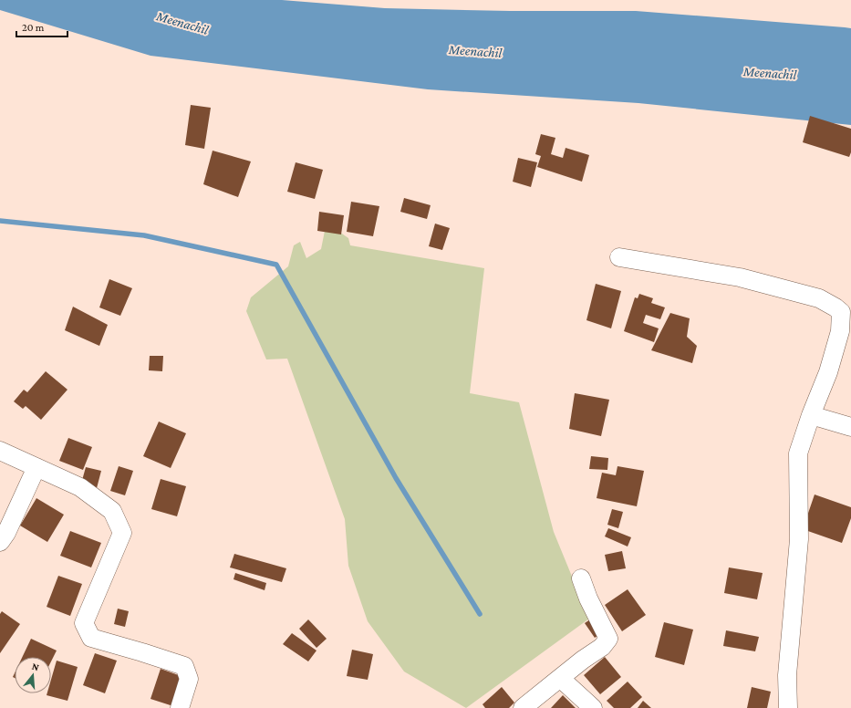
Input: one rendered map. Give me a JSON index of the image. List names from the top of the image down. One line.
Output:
{"water":["Meenachil"],"scale_bar":"20 m","north":"top"}
